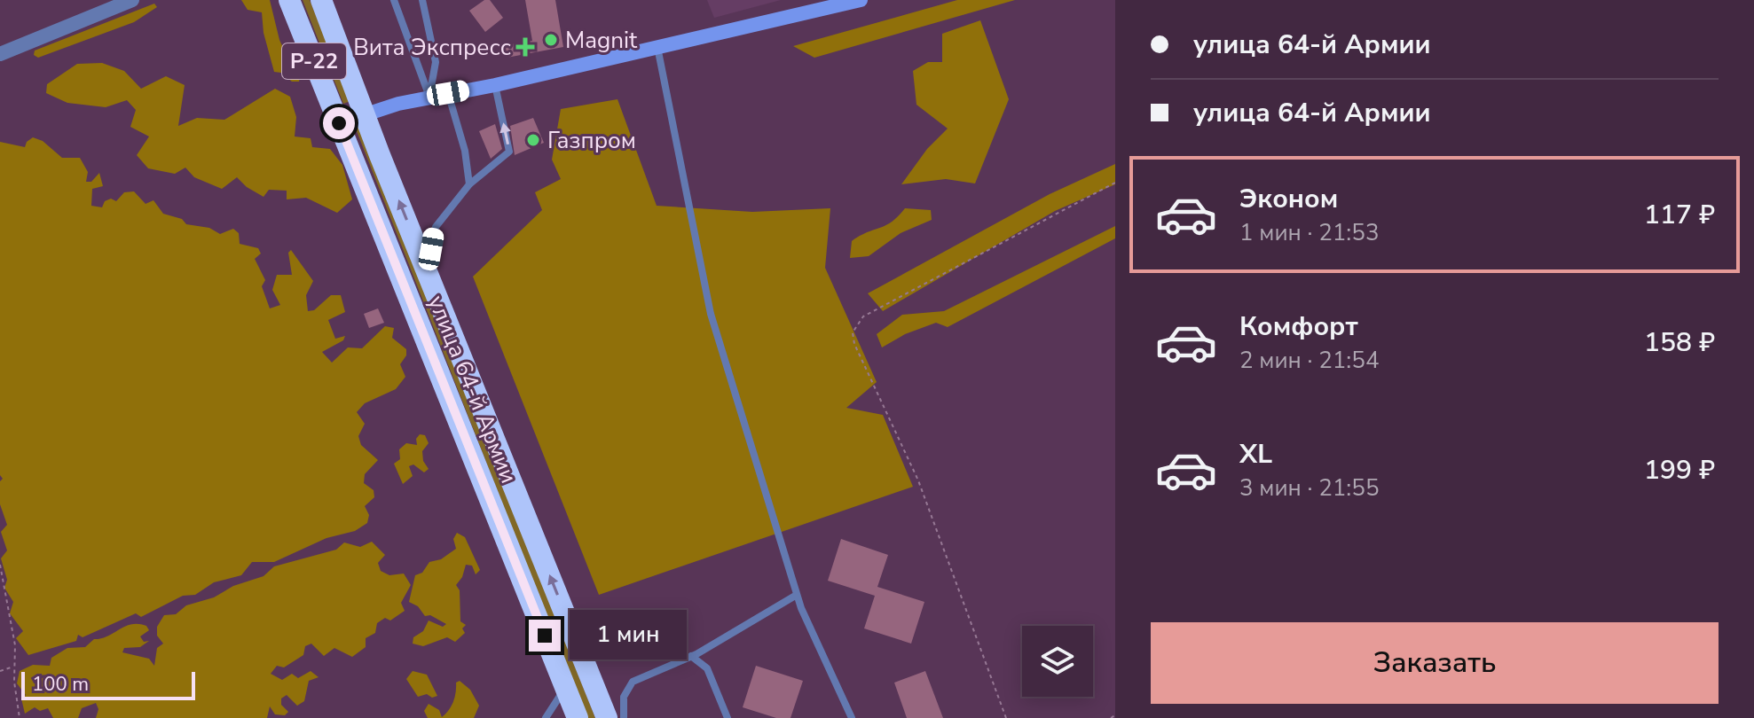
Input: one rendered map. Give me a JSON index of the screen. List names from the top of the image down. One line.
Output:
{"streets":{"highway":["Р-22","улица 64-й Армии"]},"places":{"other":["Magnit","Газпром"],"health":["Вита Экспресс"]},"scale_bar":"100 m","page":{"banner":["улица 64-й Армии","улица 64-й Армии"],"list":[{"name":"Эконом","note":"1 мин · 21:53","value":"117 ₽"},{"name":"Комфорт","note":"2 мин · 21:54","value":"158 ₽"},{"name":"XL","note":"3 мин · 21:55","value":"199 ₽"}],"buttons":"Заказать","bubble":"1 мин","scale":"100 m"}}
